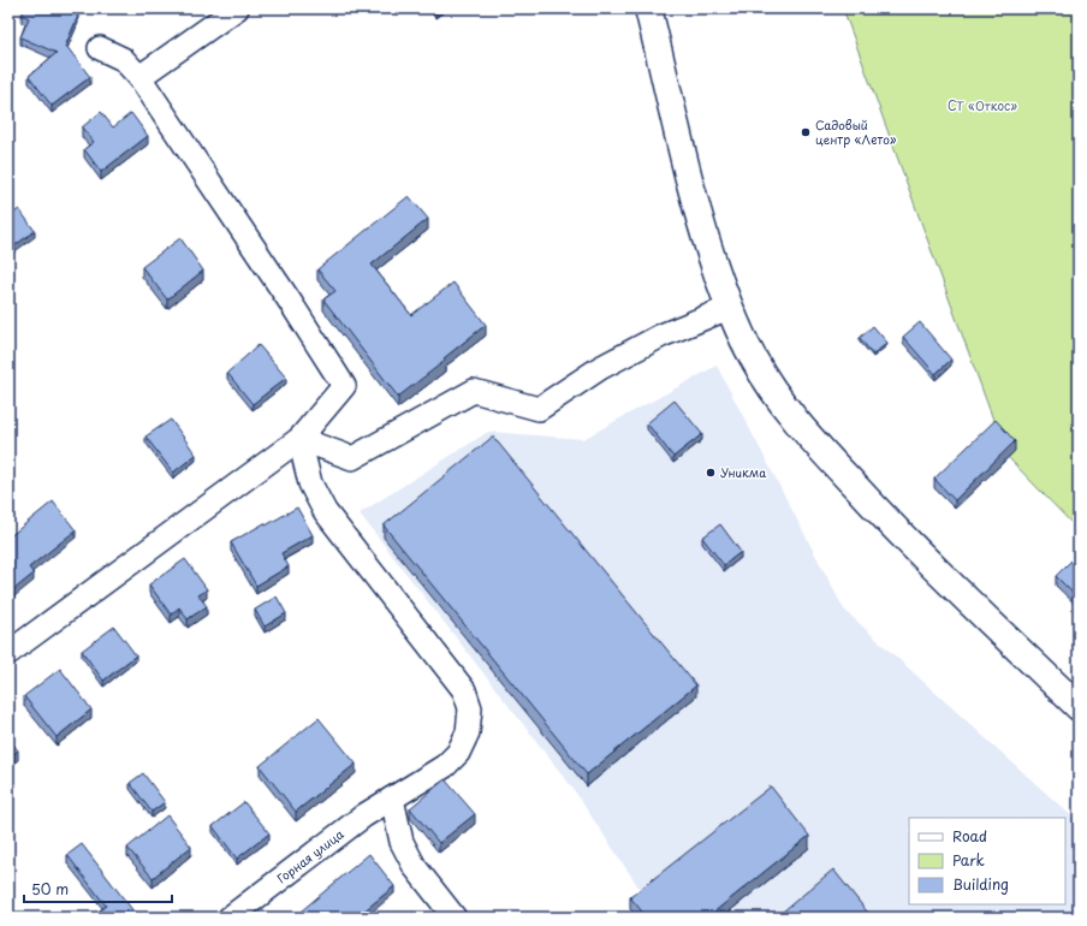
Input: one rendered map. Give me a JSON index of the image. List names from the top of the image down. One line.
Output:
{"streets":{"street":["Горная улица"]},"parks":["СТ «Откос»"],"places":["Садовый центр «Лето»","Уникма"],"legend":["Road","Park","Building"],"scale_bar":"50 m"}
